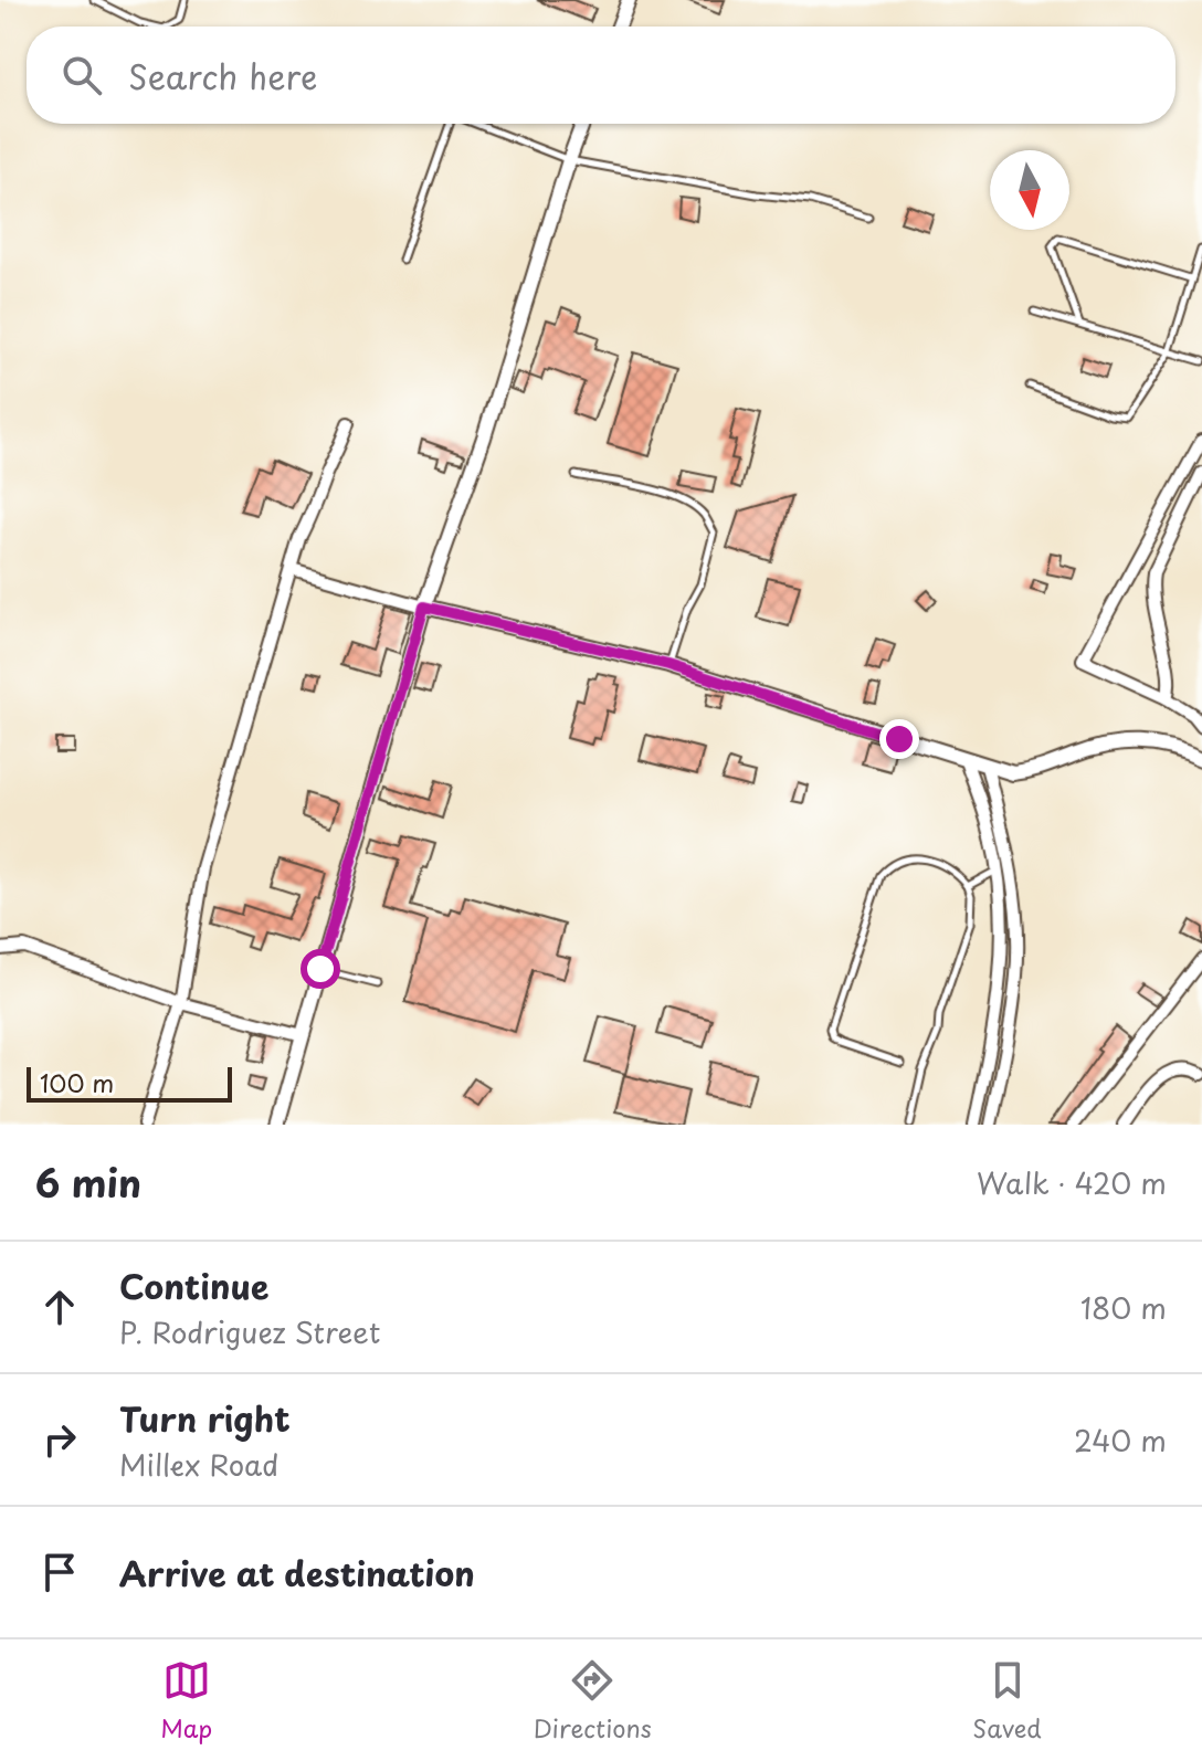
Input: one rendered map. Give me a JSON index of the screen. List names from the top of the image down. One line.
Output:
{"scale_bar":"100 m","north":"bottom","page":{"search":"Search here","scale":"100 m","heading":["6 min","Walk · 420 m"],"list":[["Continue","P. Rodriguez Street","180 m"],["Turn right","Millex Road","240 m"],"Arrive at destination"],"nav":["Map","Directions","Saved"]}}
